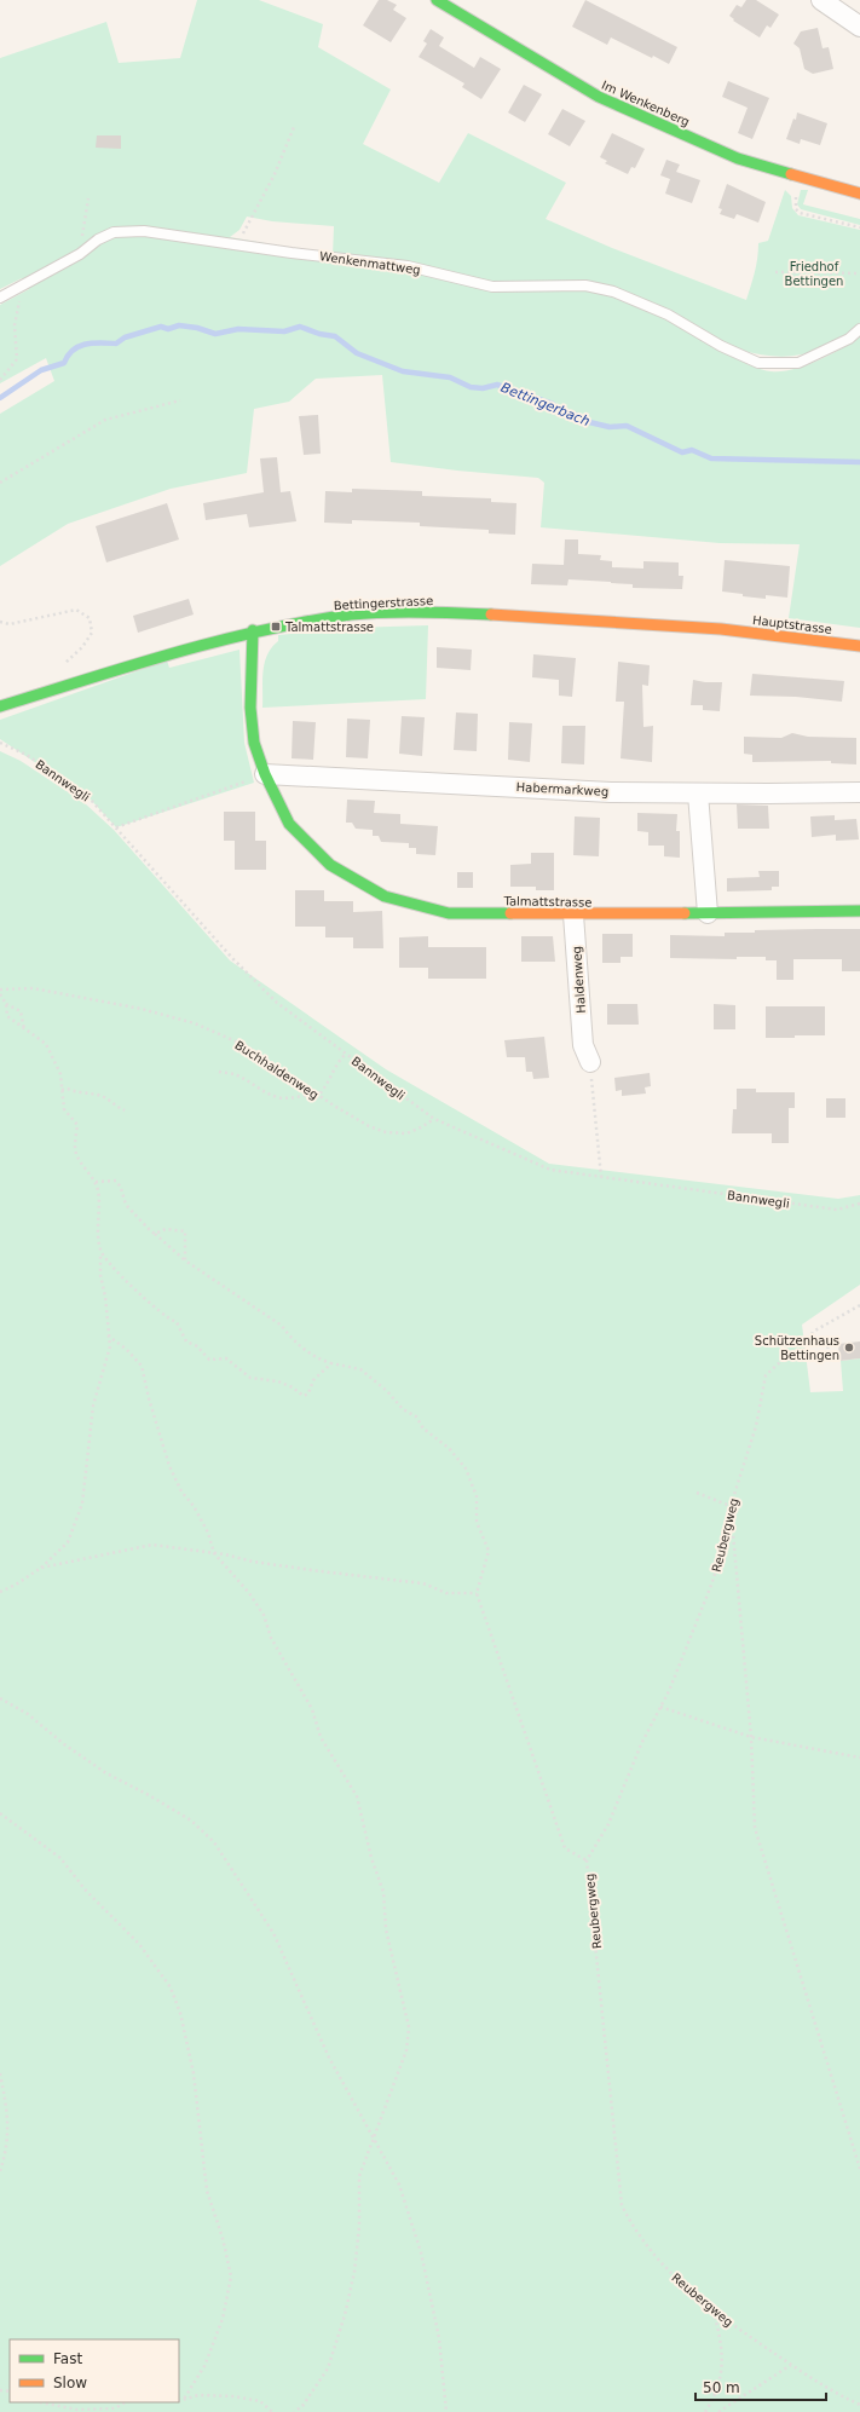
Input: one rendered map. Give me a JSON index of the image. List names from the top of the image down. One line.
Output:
{"streets":{"street":["Im Wenkenberg","Bettingerstrasse","Hauptstrasse","Habermarkweg","Talmattstrasse","Haldenweg"],"lane":["Wenkenmattweg"],"path":["Bannwegli","Buchhaldenweg","Reubergweg"]},"crossings":[["Bettingerstrasse","Hauptstrasse"],["Bettingerstrasse","Talmattstrasse"],["Bannwegli","Buchhaldenweg"],["Habermarkweg","Talmattstrasse"],["Talmattstrasse","Haldenweg"]],"water":["Bettingerbach"],"parks":["Friedhof Bettingen"],"places":{"transit":["Talmattstrasse"],"other":["Schützenhaus Bettingen"]},"legend":["Fast","Slow"],"scale_bar":"50 m"}
